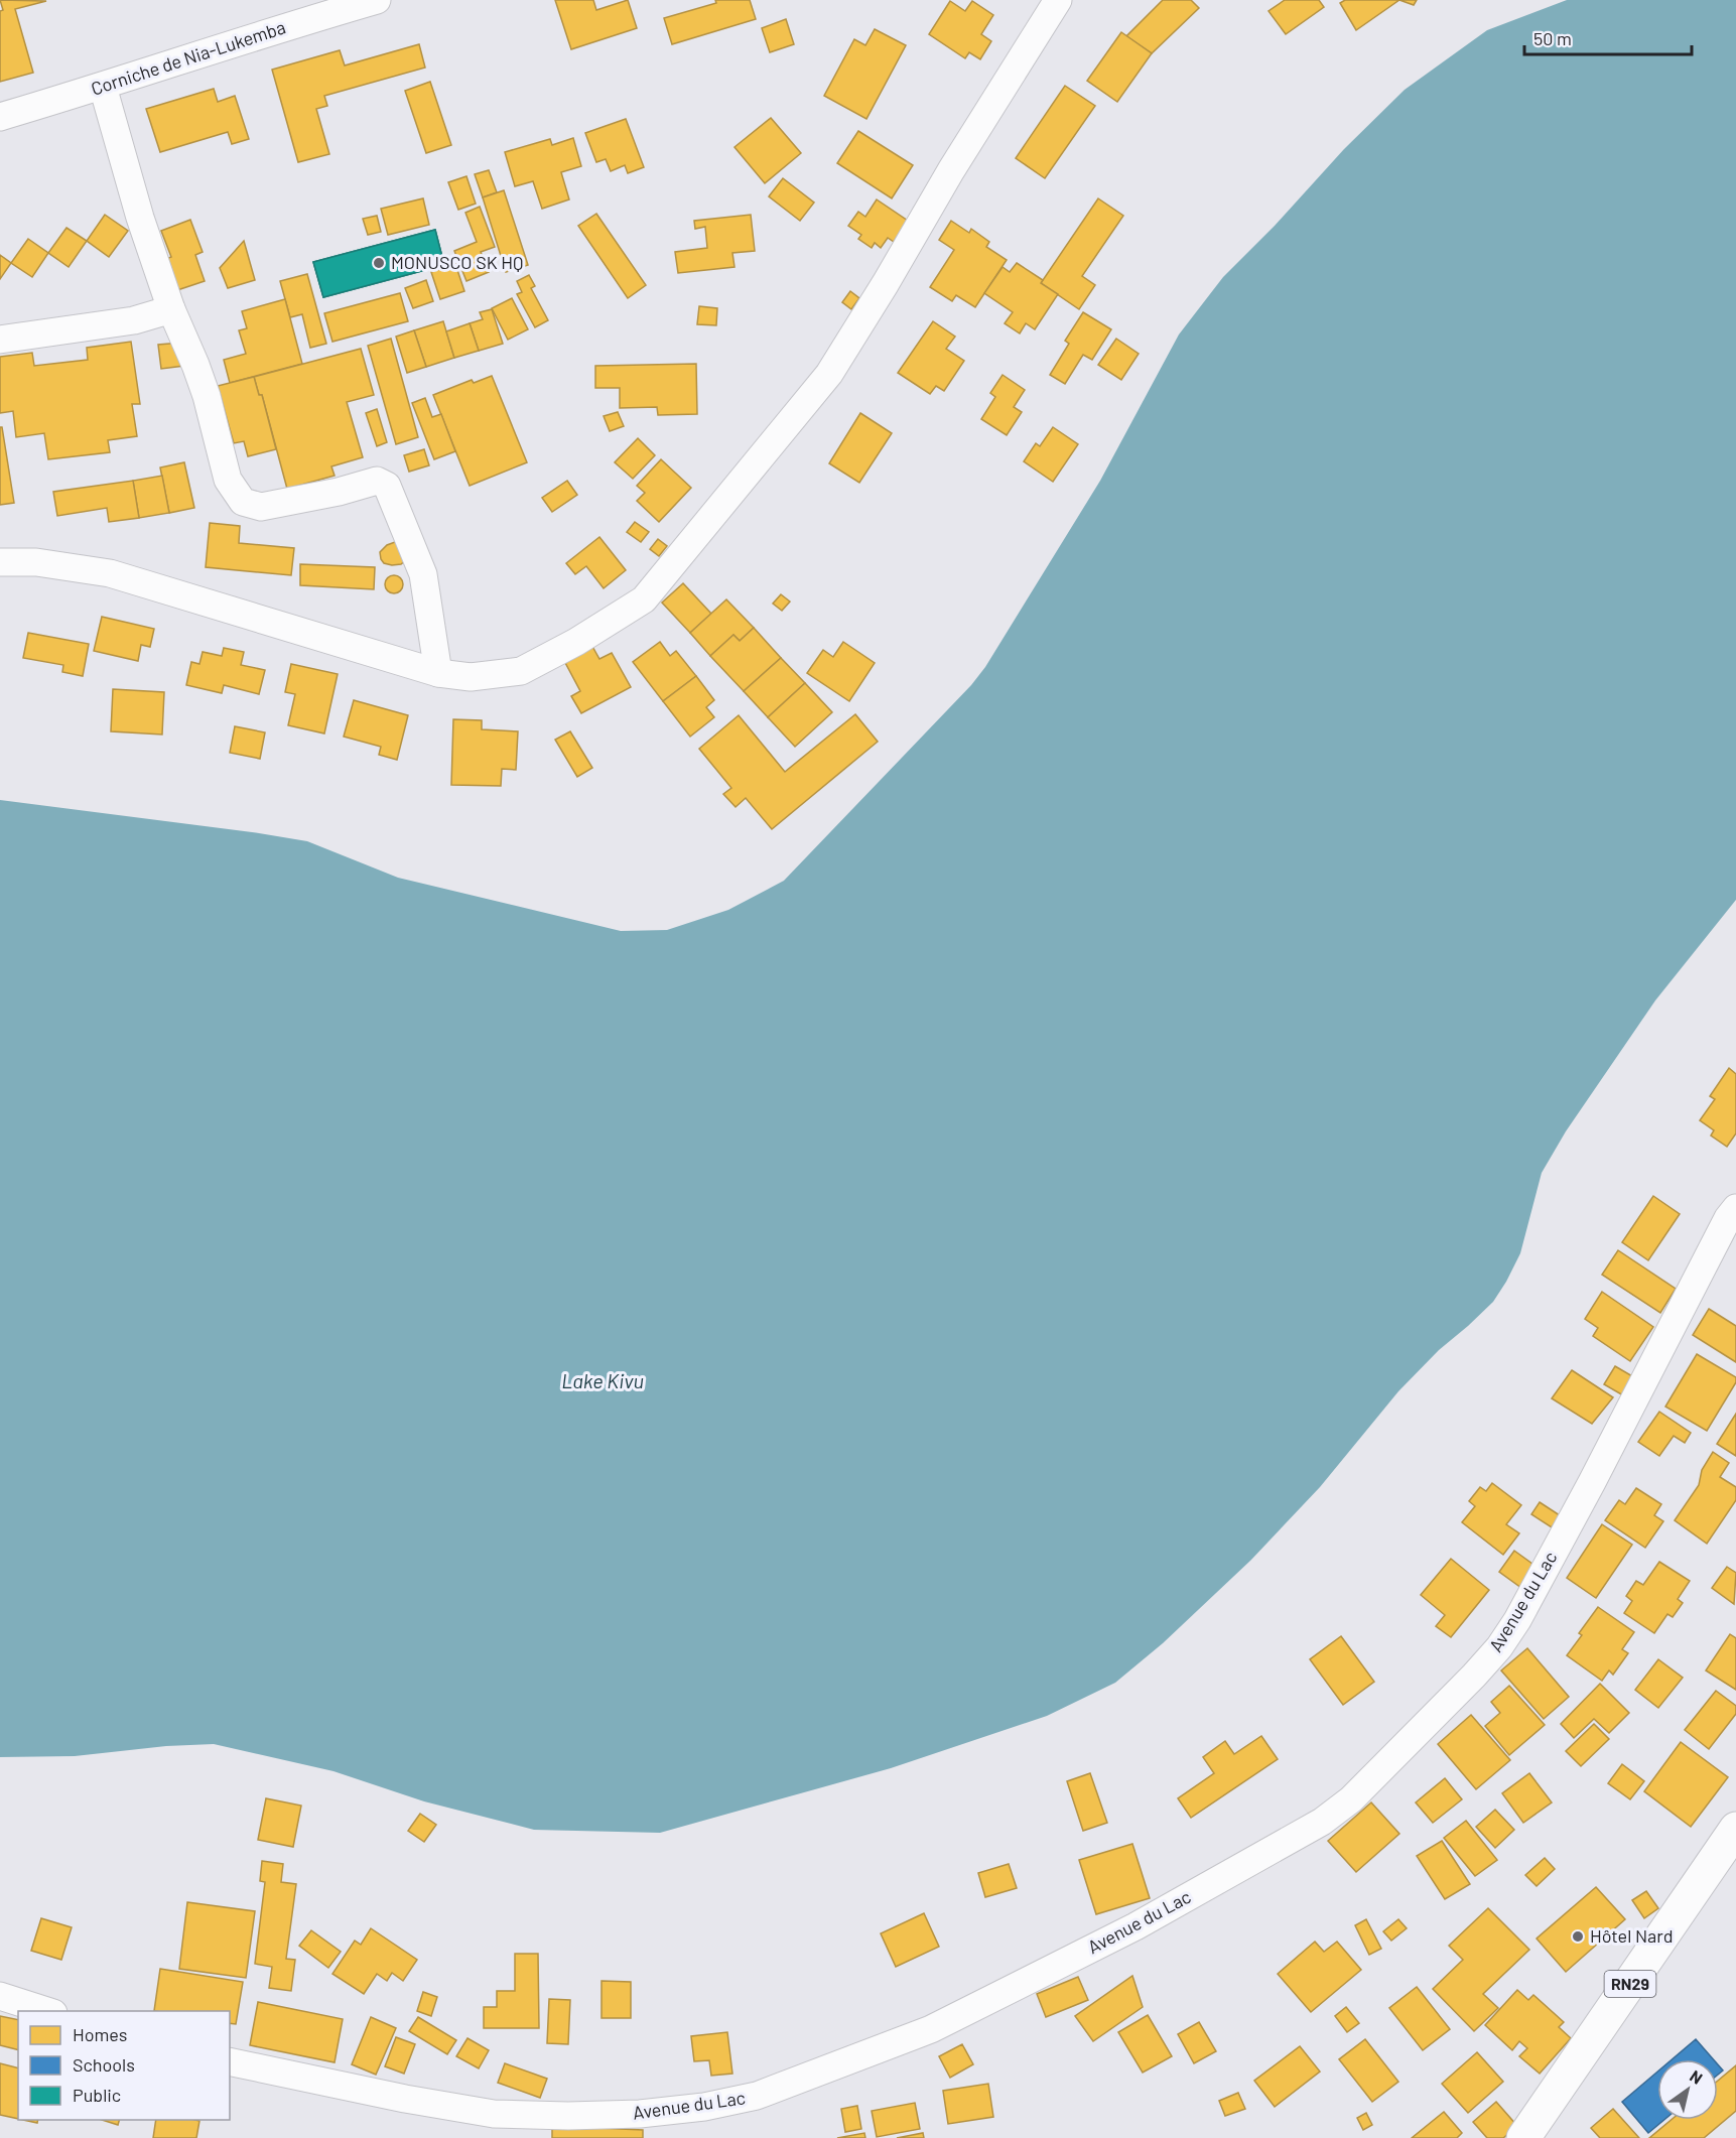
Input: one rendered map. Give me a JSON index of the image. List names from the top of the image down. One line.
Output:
{"streets":{"main road":["RN29"],"street":["Corniche de Nia-Lukemba","Avenue du Lac"]},"water":["Lake Kivu"],"places":["MONUSCO SK HQ","Hôtel Nard"],"legend":["Homes","Schools","Public"],"scale_bar":"50 m","north":"top right"}
